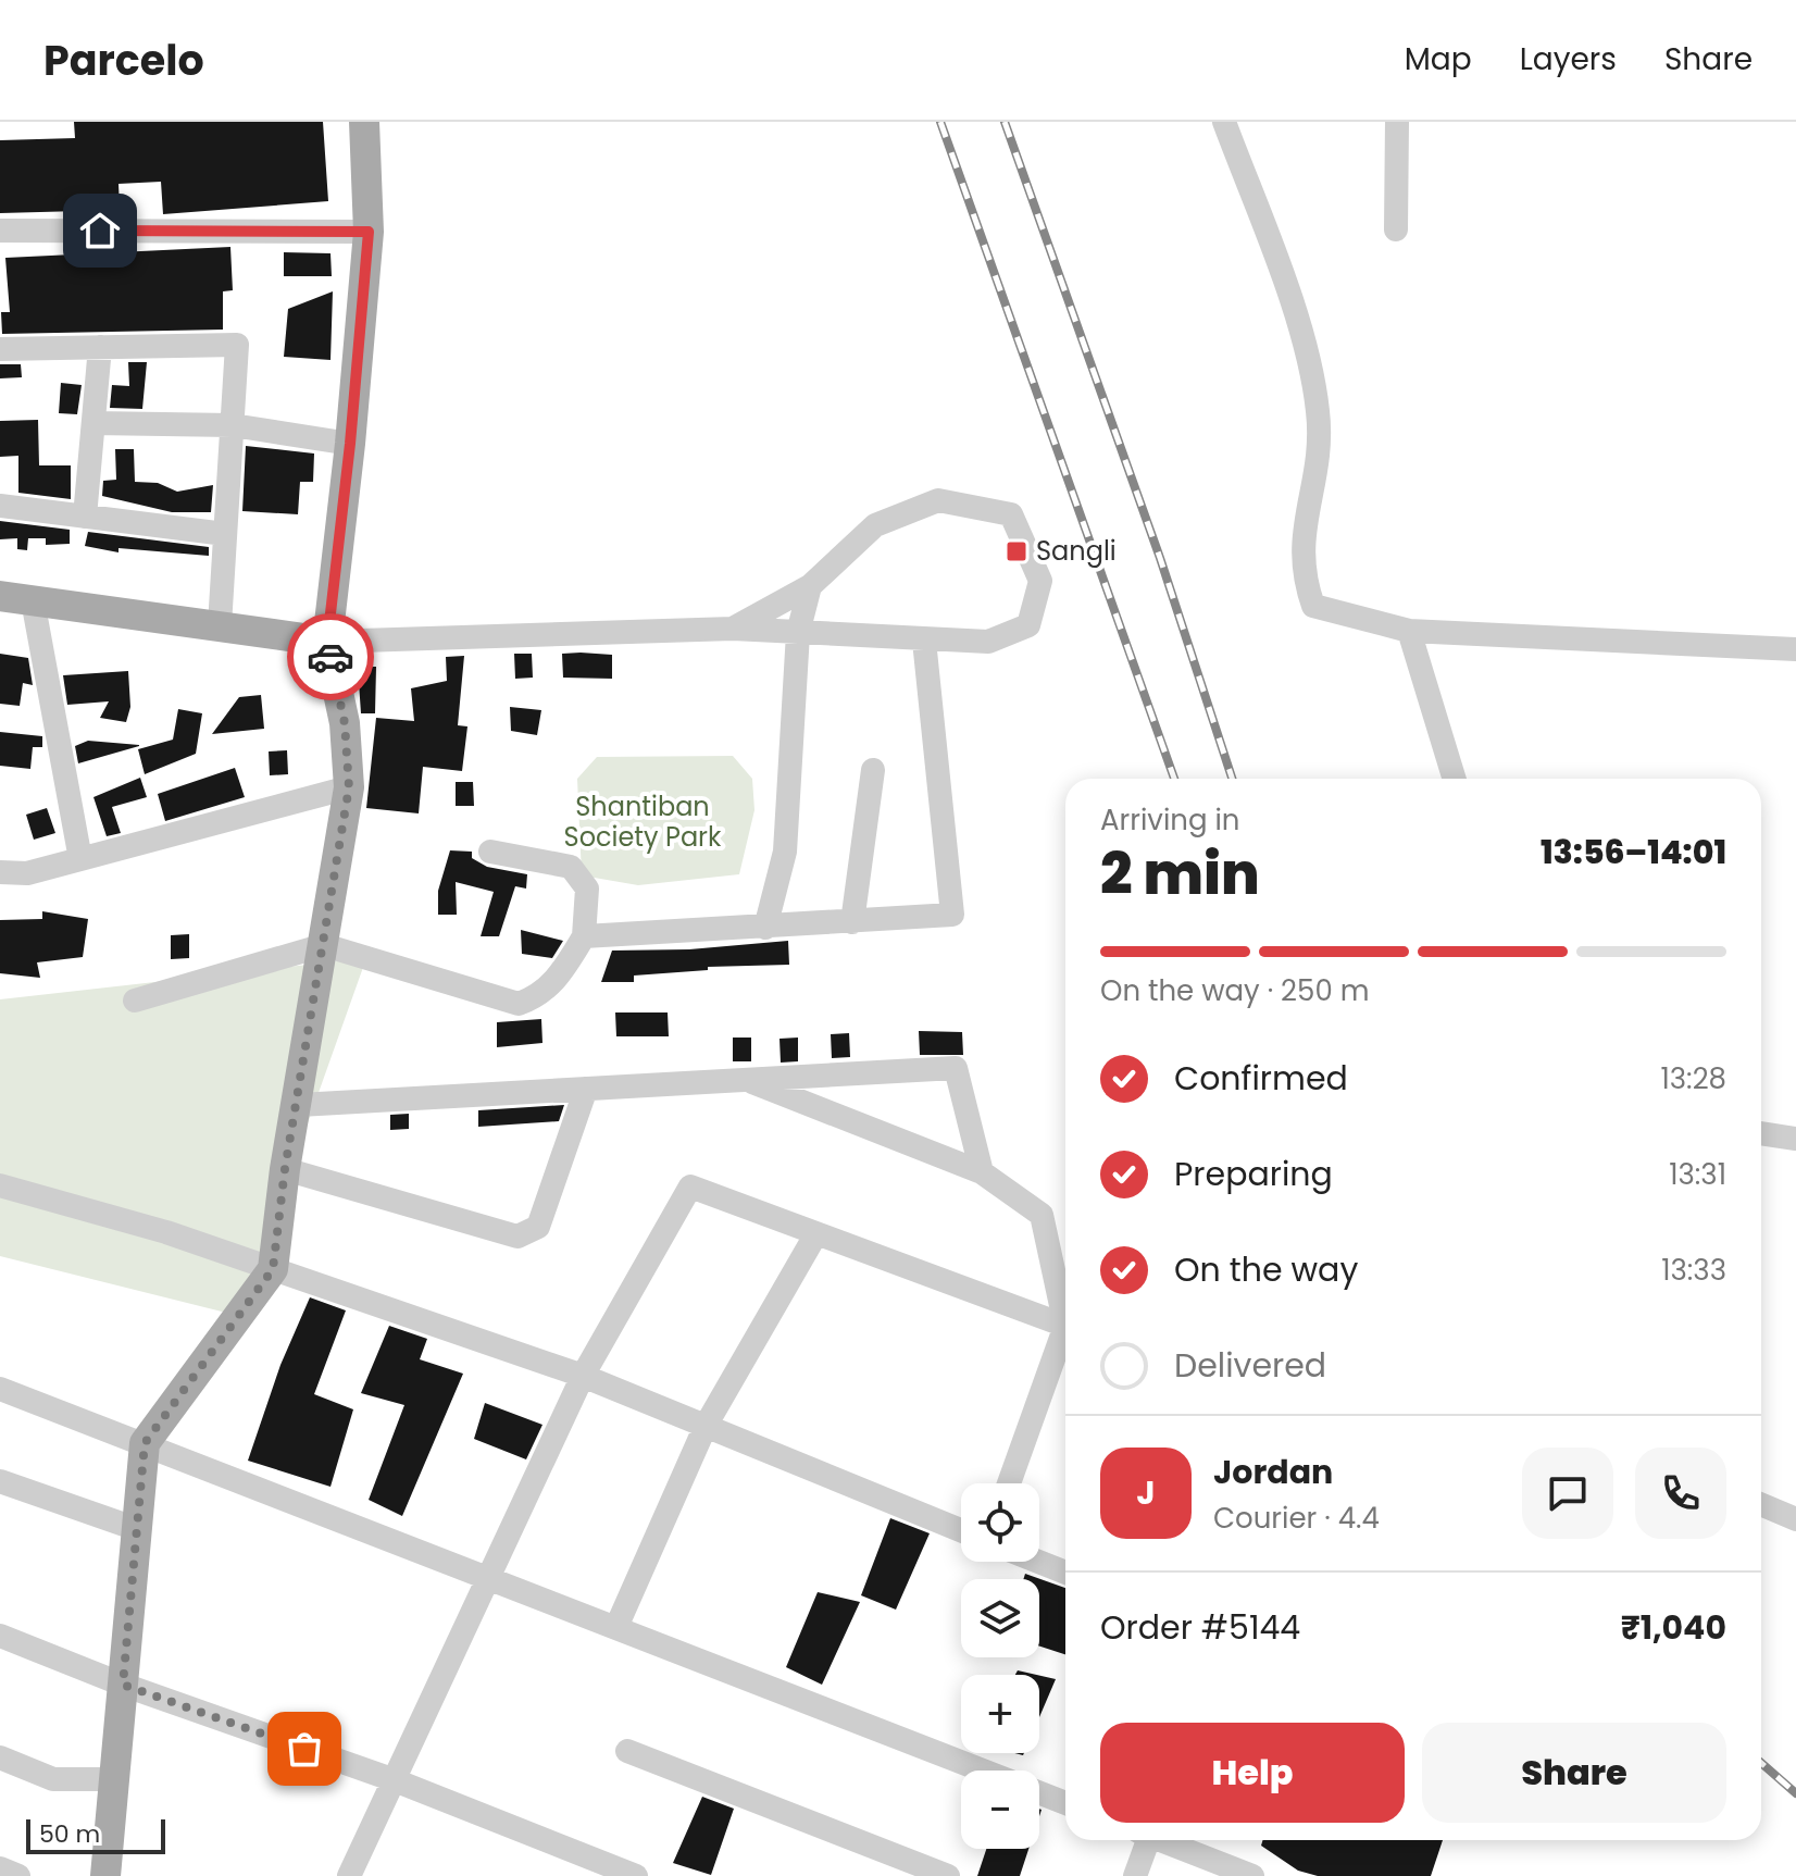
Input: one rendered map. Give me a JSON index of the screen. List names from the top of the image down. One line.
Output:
{"parks":["Shantiban Society Park"],"places":{"transit":["Sangli"]},"scale_bar":"50 m","page":{"header":"Parcelo","nav":["Map","Layers","Share"],"heading":["2 min","Arriving in","13:56–14:01"],"panel":["Jordan","Courier · 4.4","Order #5144","₹1,040"],"bar":"On the way · 250 m","list":[["Confirmed","13:28"],["Preparing","13:31"],["On the way","13:33"],"Delivered"],"round":"J","map_buttons":["+","−"],"buttons":["Help","Share"],"scale":"50 m"}}
